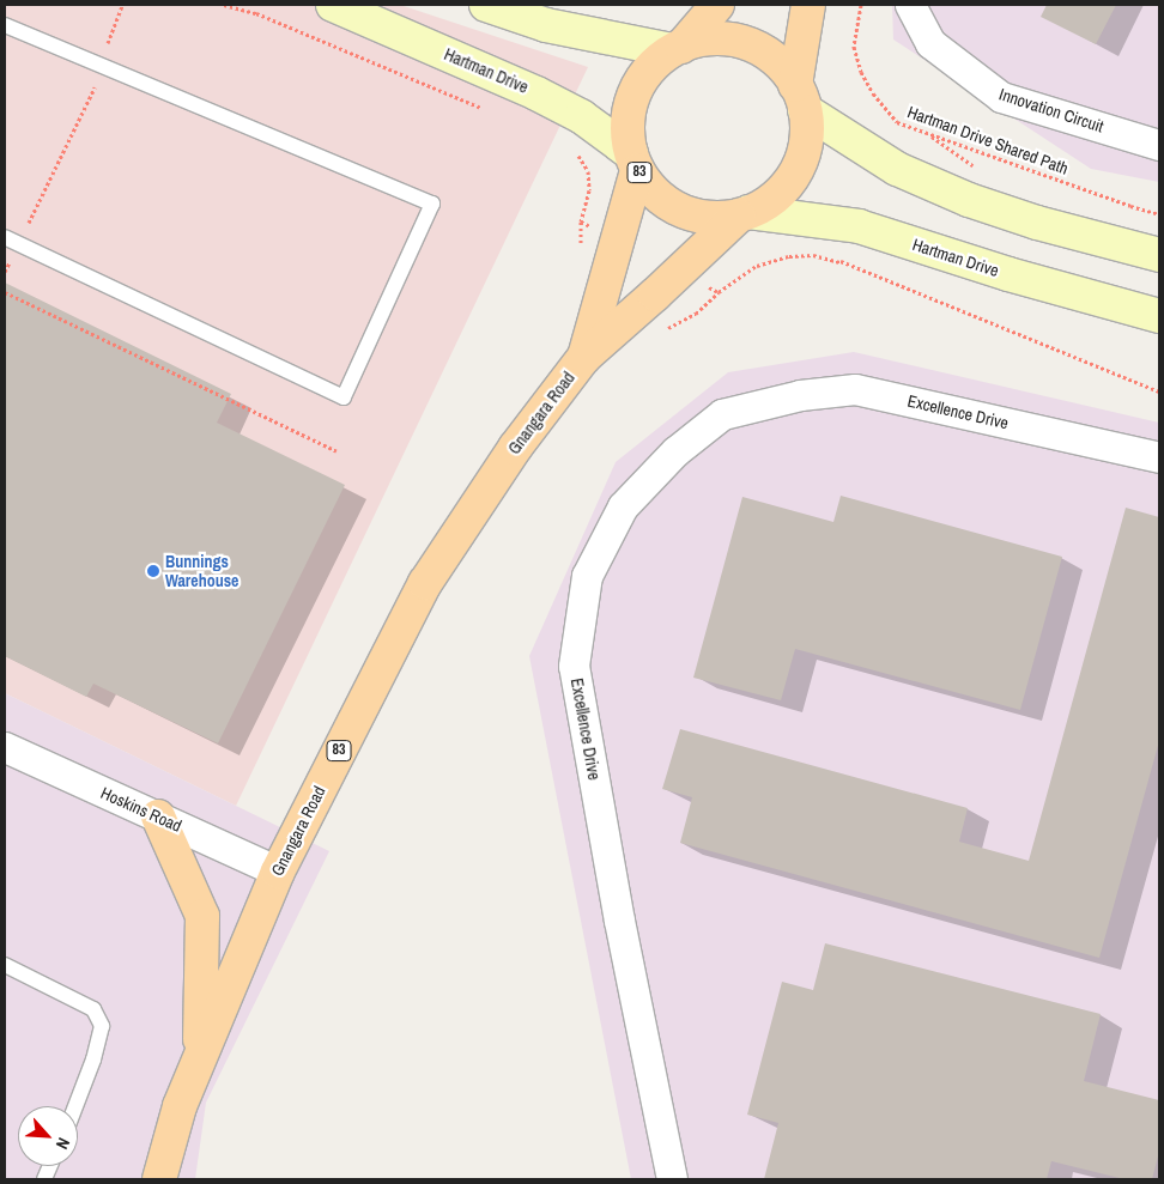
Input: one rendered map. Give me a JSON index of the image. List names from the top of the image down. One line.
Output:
{"streets":{"main road":["Hartman Drive","83","Gnangara Road"],"street":["Innovation Circuit","Excellence Drive","Hoskins Road"],"path":["Hartman Drive Shared Path"]},"crossings":[["Hartman Drive","83"],["Hartman Drive","Gnangara Road"],["83","Gnangara Road"],["Gnangara Road","Hoskins Road"]],"places":["Bunnings Warehouse"],"north":"bottom right"}
